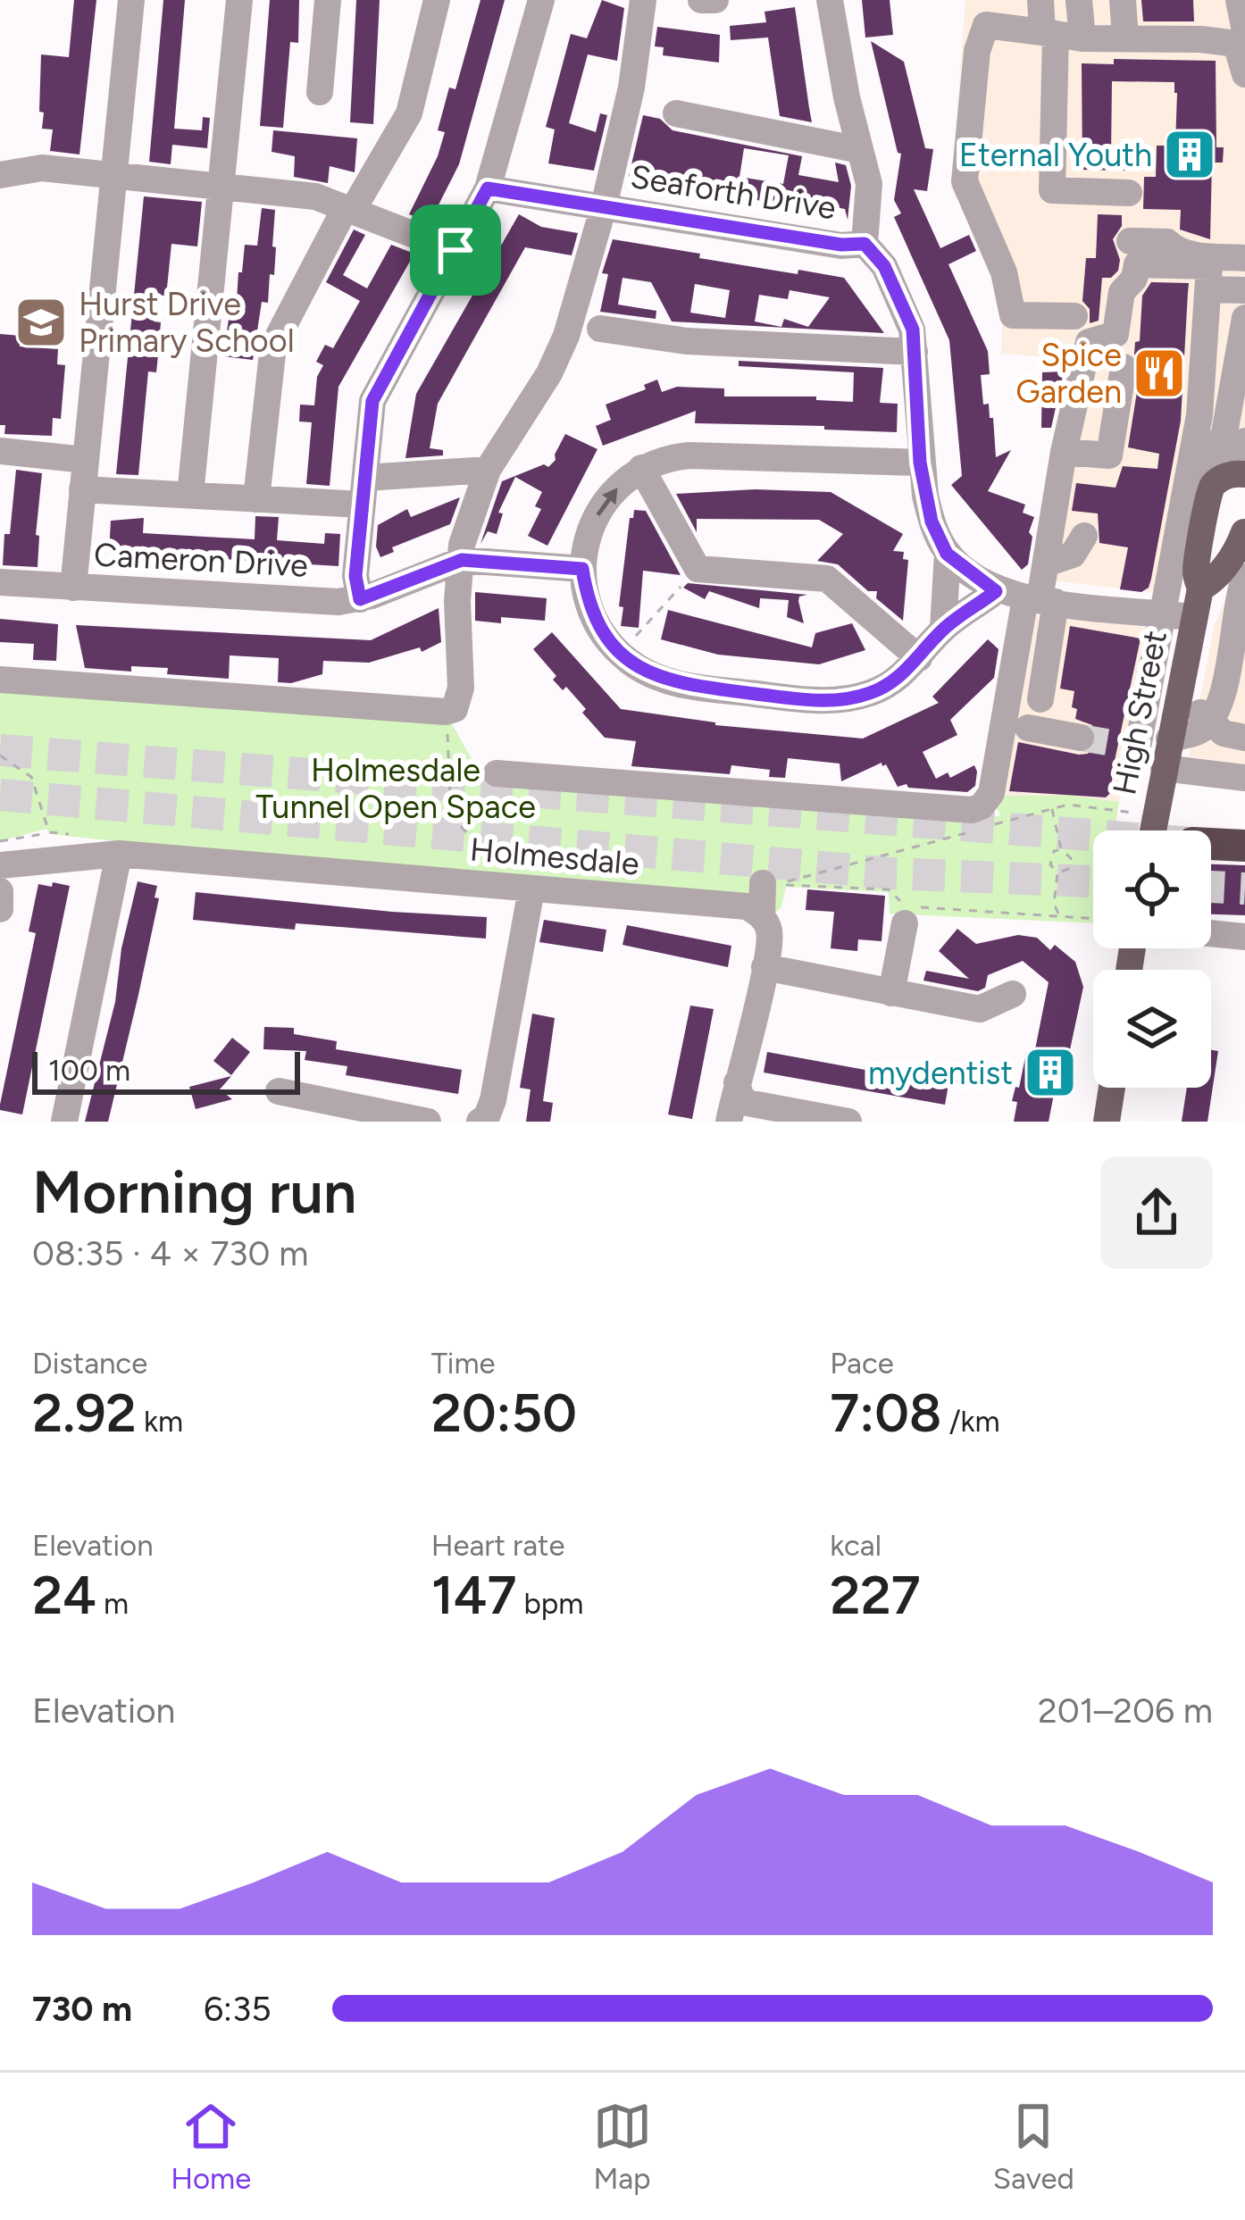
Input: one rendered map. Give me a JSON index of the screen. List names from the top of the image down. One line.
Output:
{"streets":{"main road":["High Street"],"street":["Seaforth Drive","Cameron Drive","Holmesdale"]},"parks":["Holmesdale Tunnel Open Space"],"places":{"building":["Eternal Youth","mydentist"],"school or university":["Hurst Drive Primary School"],"restaurant":["Spice Garden"]},"scale_bar":"100 m","page":{"scale":"100 m","heading":["Morning run","08:35 · 4 × 730 m"],"stats":[["Distance","2.92 km"],["Time","20:50"],["Pace","7:08 /km"],["Elevation","24 m"],["Heart rate","147 bpm"],["kcal","227"]],"chart":["Elevation","201–206 m"],"list":[{"name":"730 m","note":"6:35"}],"tabs":["Home","Map","Saved"]}}
